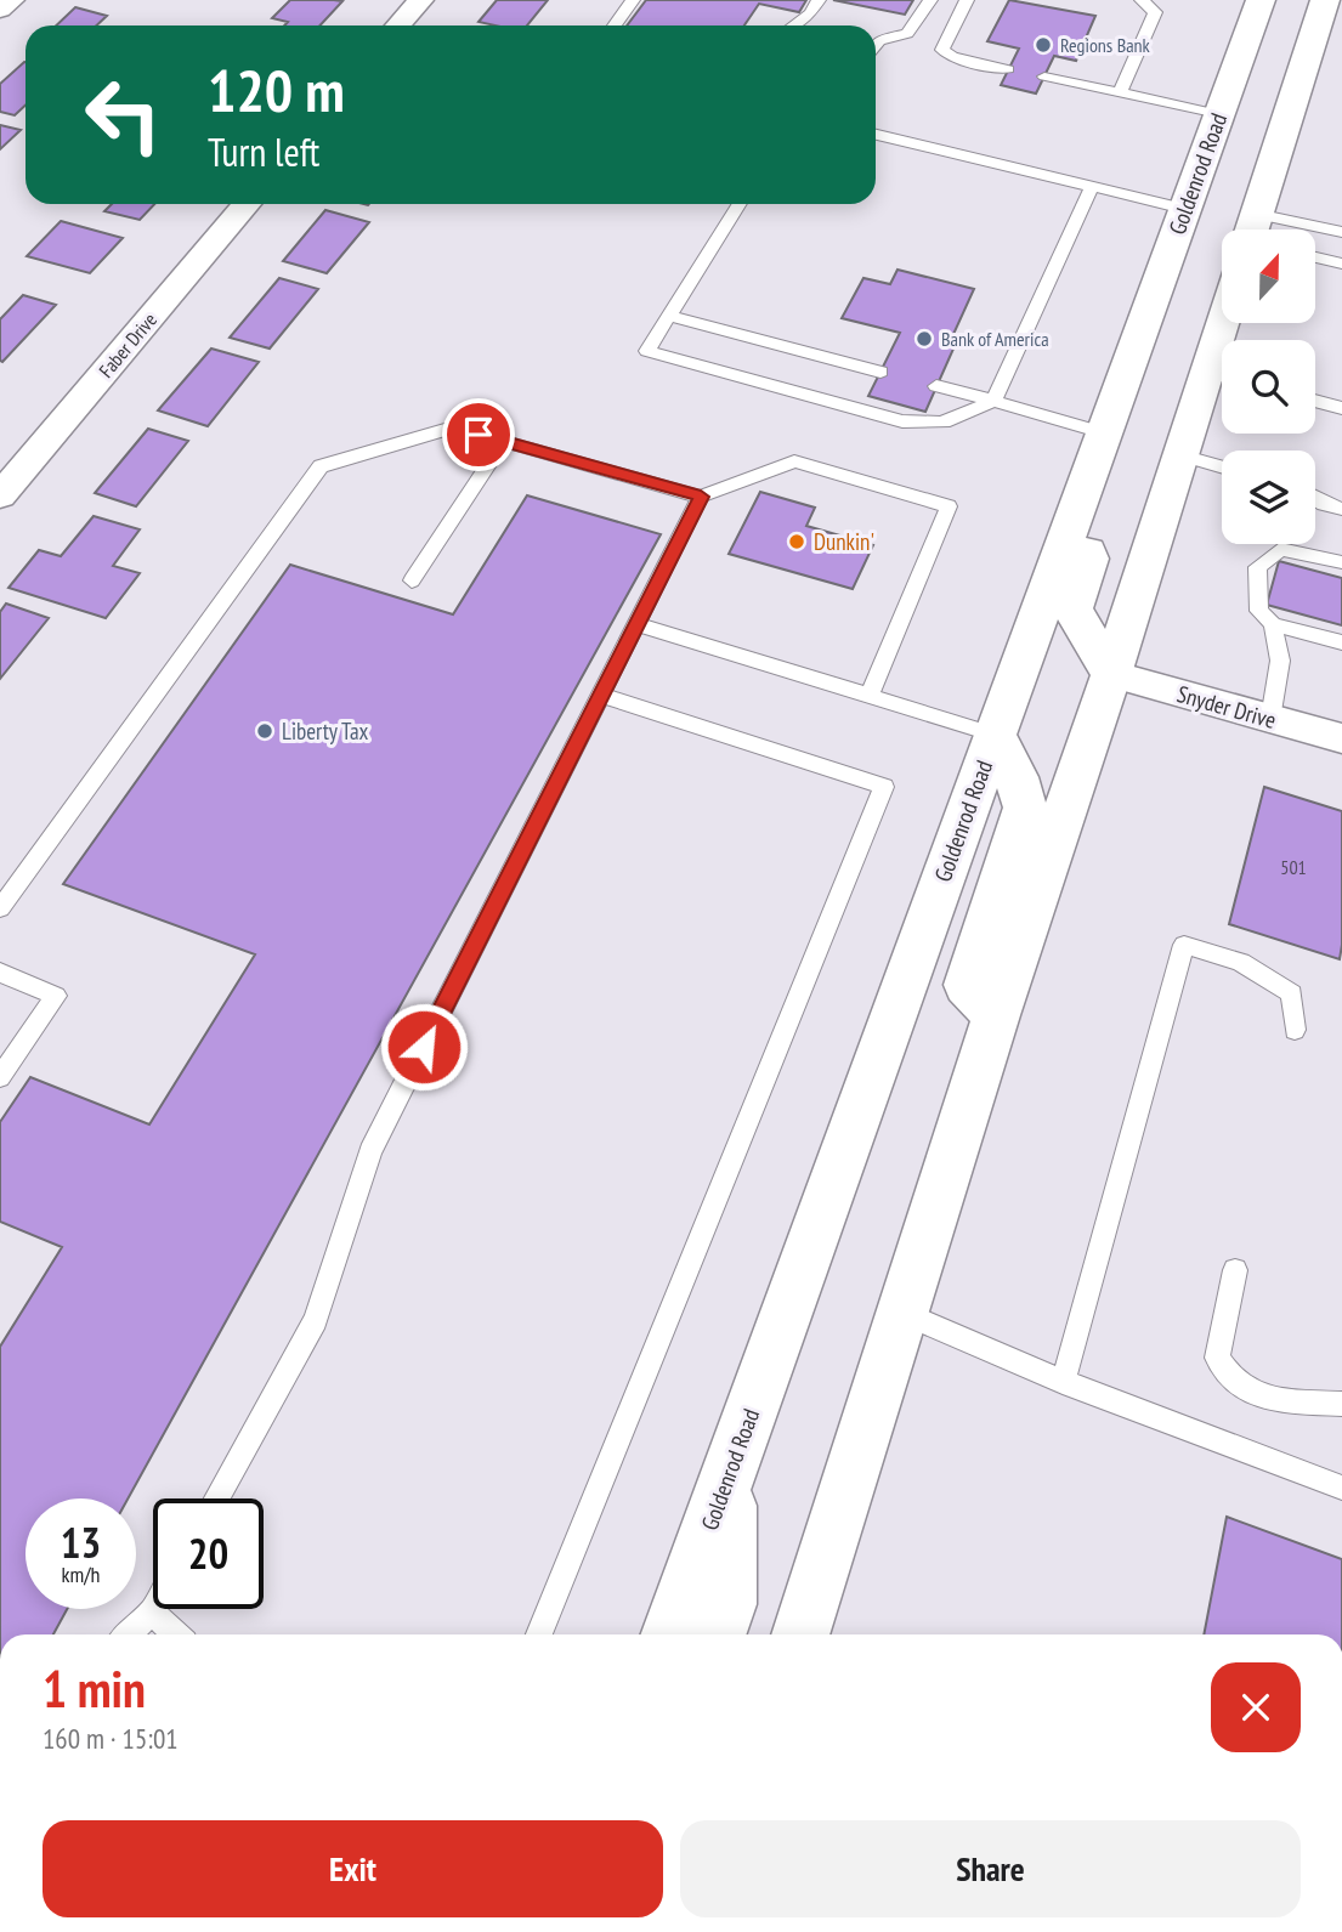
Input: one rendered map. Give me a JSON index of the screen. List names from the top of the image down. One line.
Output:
{"streets":{"main road":["Goldenrod Road"],"street":["Faber Drive","Snyder Drive"]},"places":["Regions Bank","Bank of America","Dunkin'","Liberty Tax"],"house_numbers":["501"],"north":"top","page":{"turn":["120 m","Turn left"],"speed":"13 km/h","limit":"20","heading":["1 min","160 m · 15:01"],"buttons":["Exit","Share"]}}
